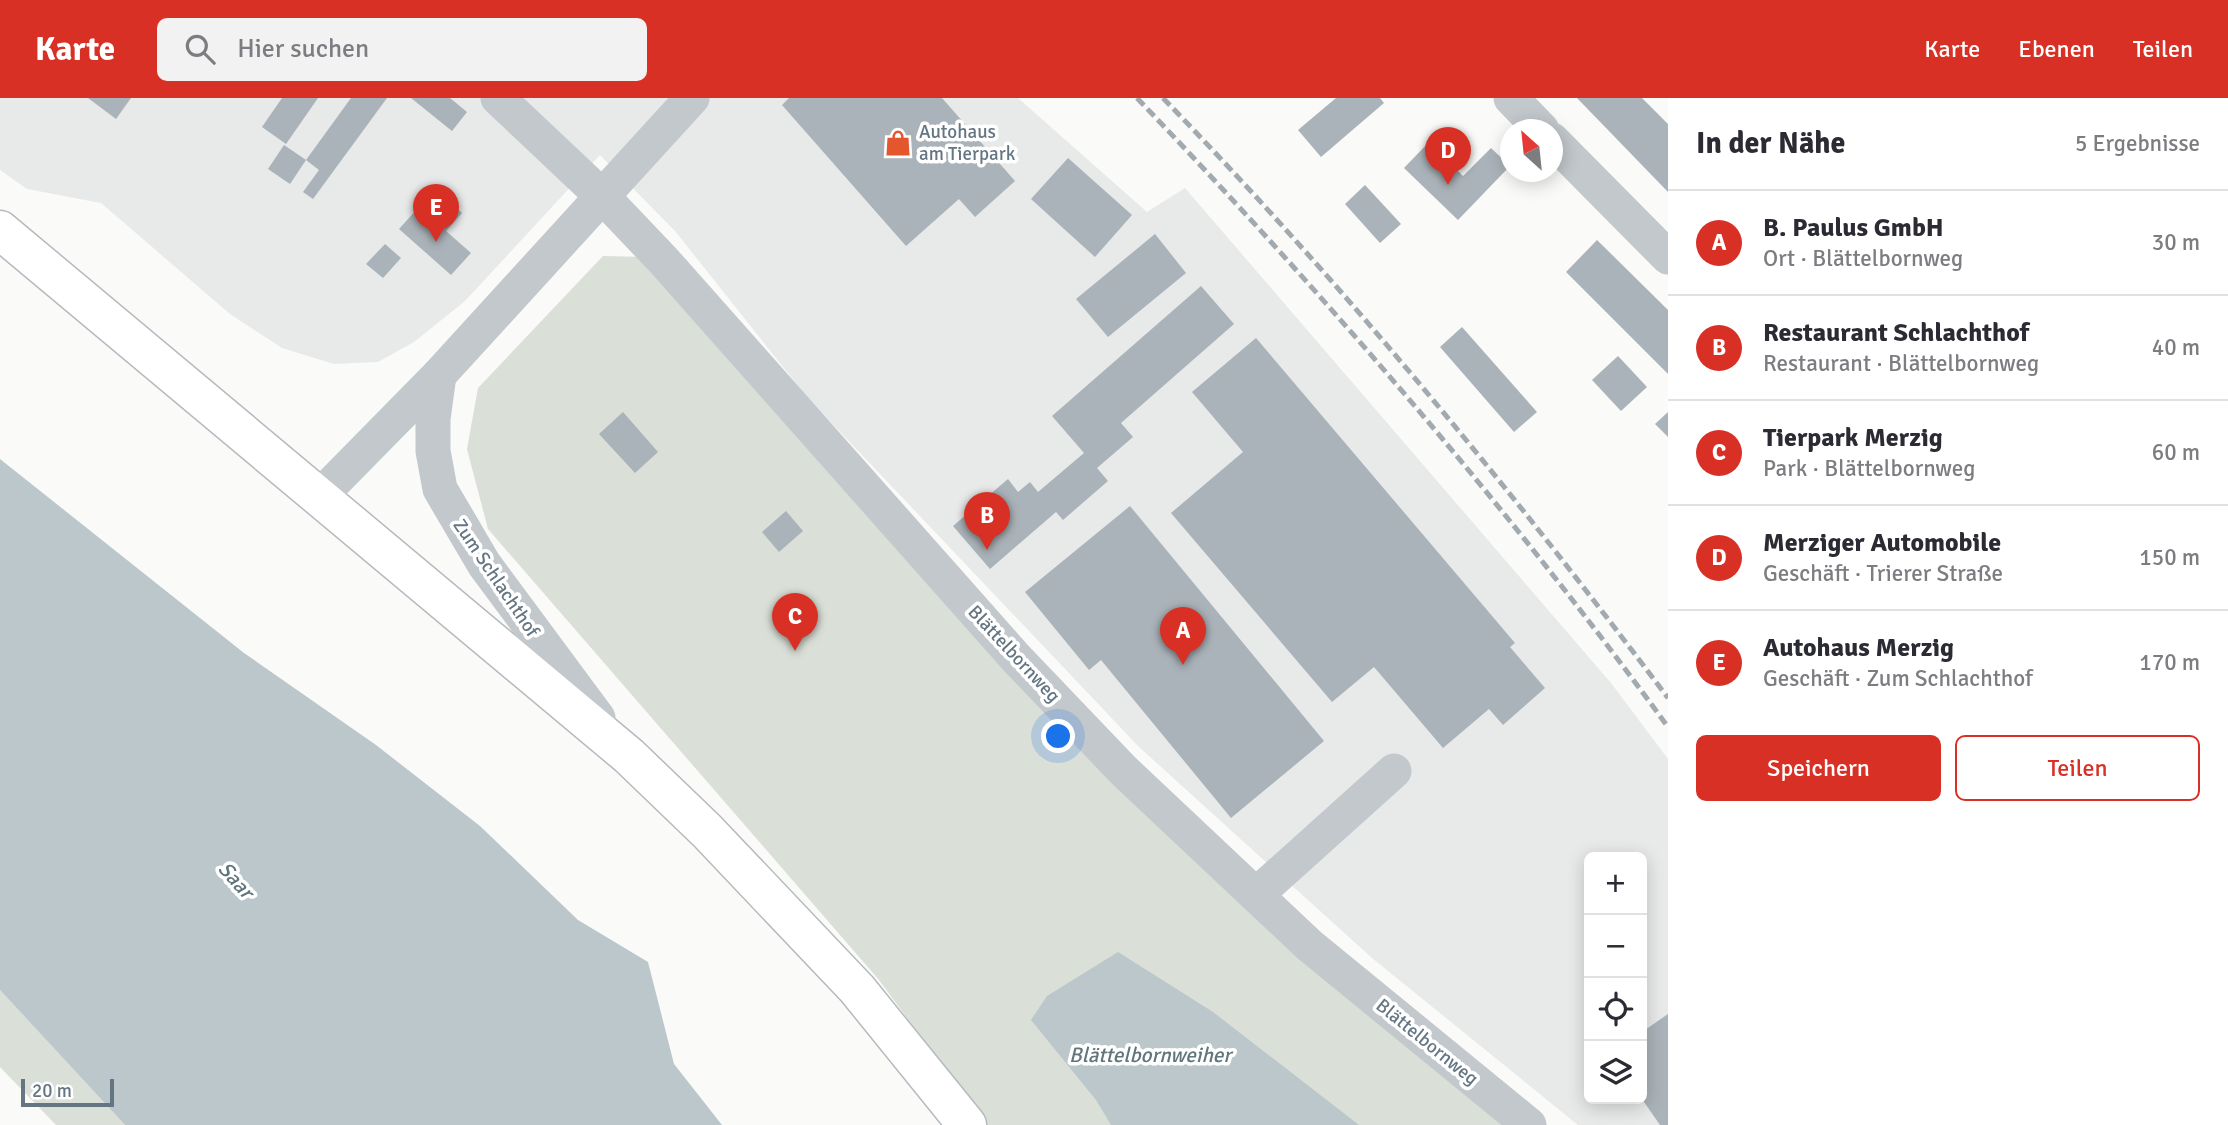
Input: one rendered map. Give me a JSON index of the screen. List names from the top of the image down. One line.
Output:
{"streets":{"street":["Zum Schlachthof","Blättelbornweg"]},"water":["Saar","Blättelbornweiher"],"places":{"shop":["Autohaus am Tierpark"]},"scale_bar":"20 m","north":"top left","page":{"header":"Karte","search":"Hier suchen","nav":["Karte","Ebenen","Teilen"],"heading":["In der Nähe","5 Ergebnisse"],"pins":["D","E","B","C","A"],"list":[{"mark":"A","name":"B. Paulus GmbH","note":"Ort · Blättelbornweg","value":"30 m"},{"mark":"B","name":"Restaurant Schlachthof","note":"Restaurant · Blättelbornweg","value":"40 m"},{"mark":"C","name":"Tierpark Merzig","note":"Park · Blättelbornweg","value":"60 m"},{"mark":"D","name":"Merziger Automobile","note":"Geschäft · Trierer Straße","value":"150 m"},{"mark":"E","name":"Autohaus Merzig","note":"Geschäft · Zum Schlachthof","value":"170 m"}],"buttons":["Speichern","Teilen"],"map_buttons":["+","−"],"scale":"20 m"}}
